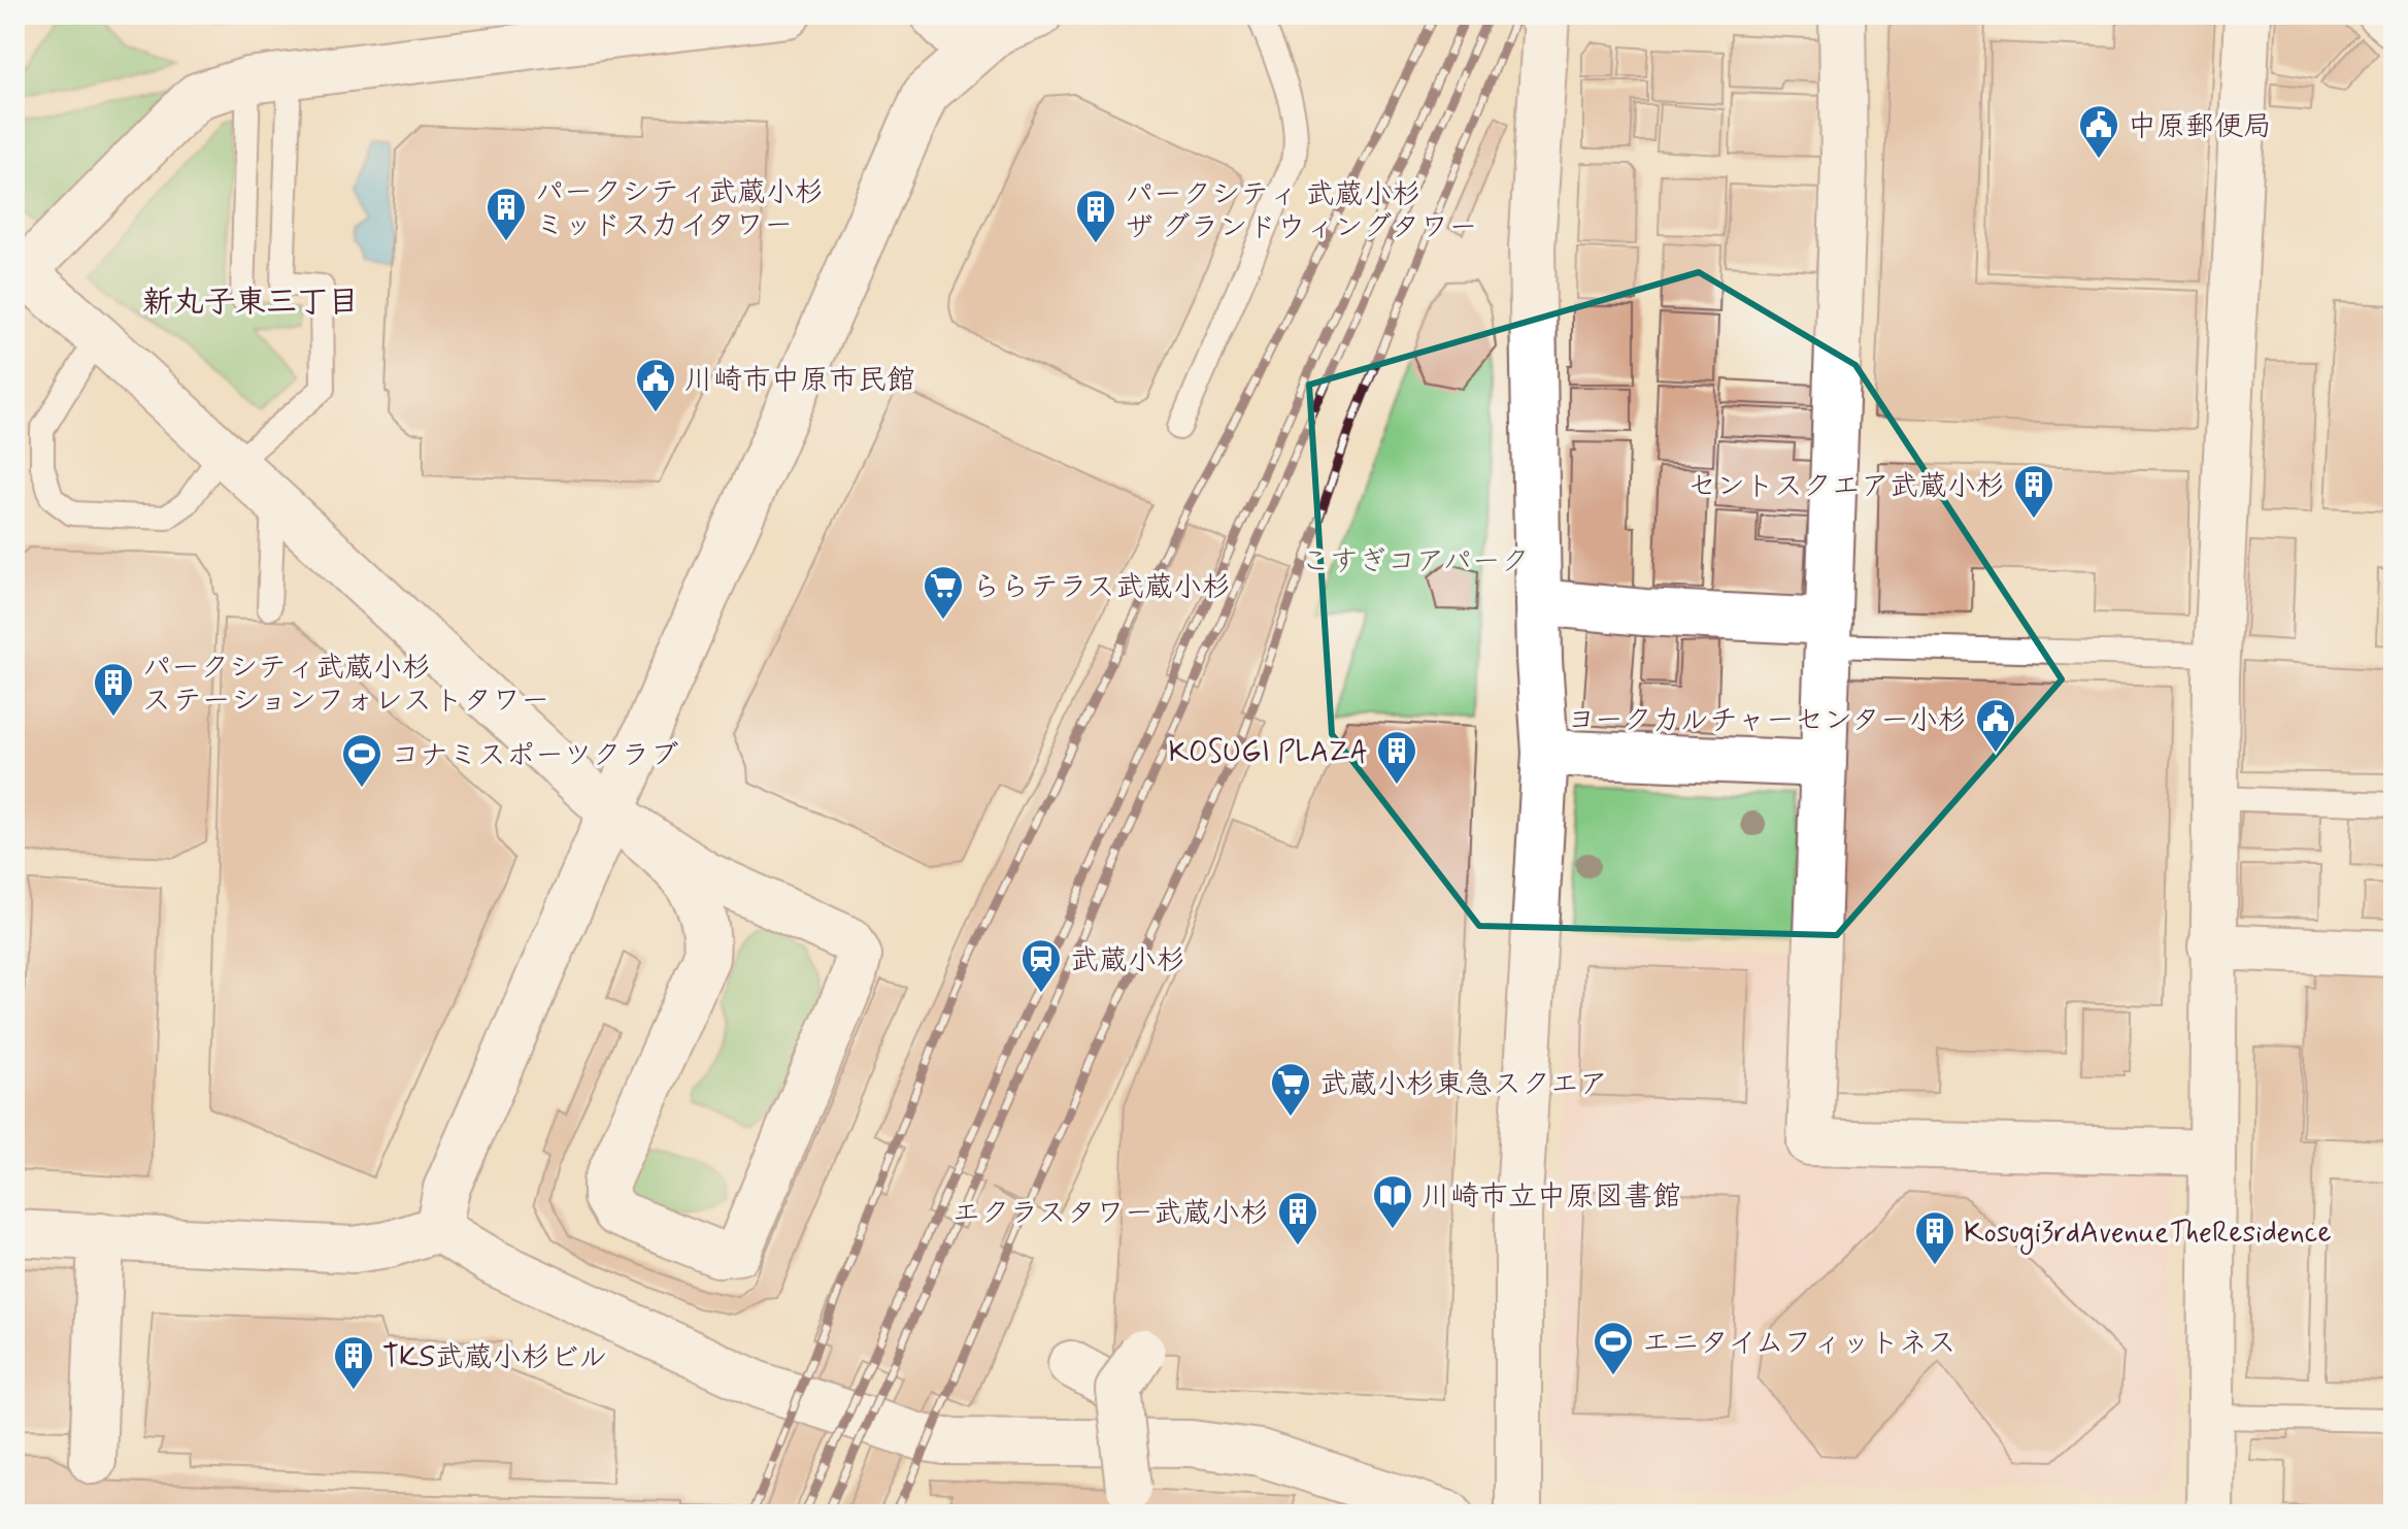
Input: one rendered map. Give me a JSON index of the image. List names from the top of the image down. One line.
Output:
{"districts":["新丸子東三丁目"],"parks":["こすぎコアパーク"],"places":{"public building":["中原郵便局","川崎市中原市民館","ヨークカルチャーセンター小杉"],"building":["パークシティ武蔵小杉 ミッドスカイタワー","パークシティ 武蔵小杉 ザ グランドウィングタワー","セントスクエア武蔵小杉","パークシティ武蔵小杉 ステーションフォレストタワー","KOSUGI PLAZA","エクラスタワー武蔵小杉","Kosugi3rdAvenueTheResidence","TKS武蔵小杉ビル"],"supermarket":["ららテラス武蔵小杉","武蔵小杉東急スクエア"],"sports":["コナミスポーツクラブ","エニタイムフィットネス"],"station":["武蔵小杉"],"library":["川崎市立中原図書館"]}}
